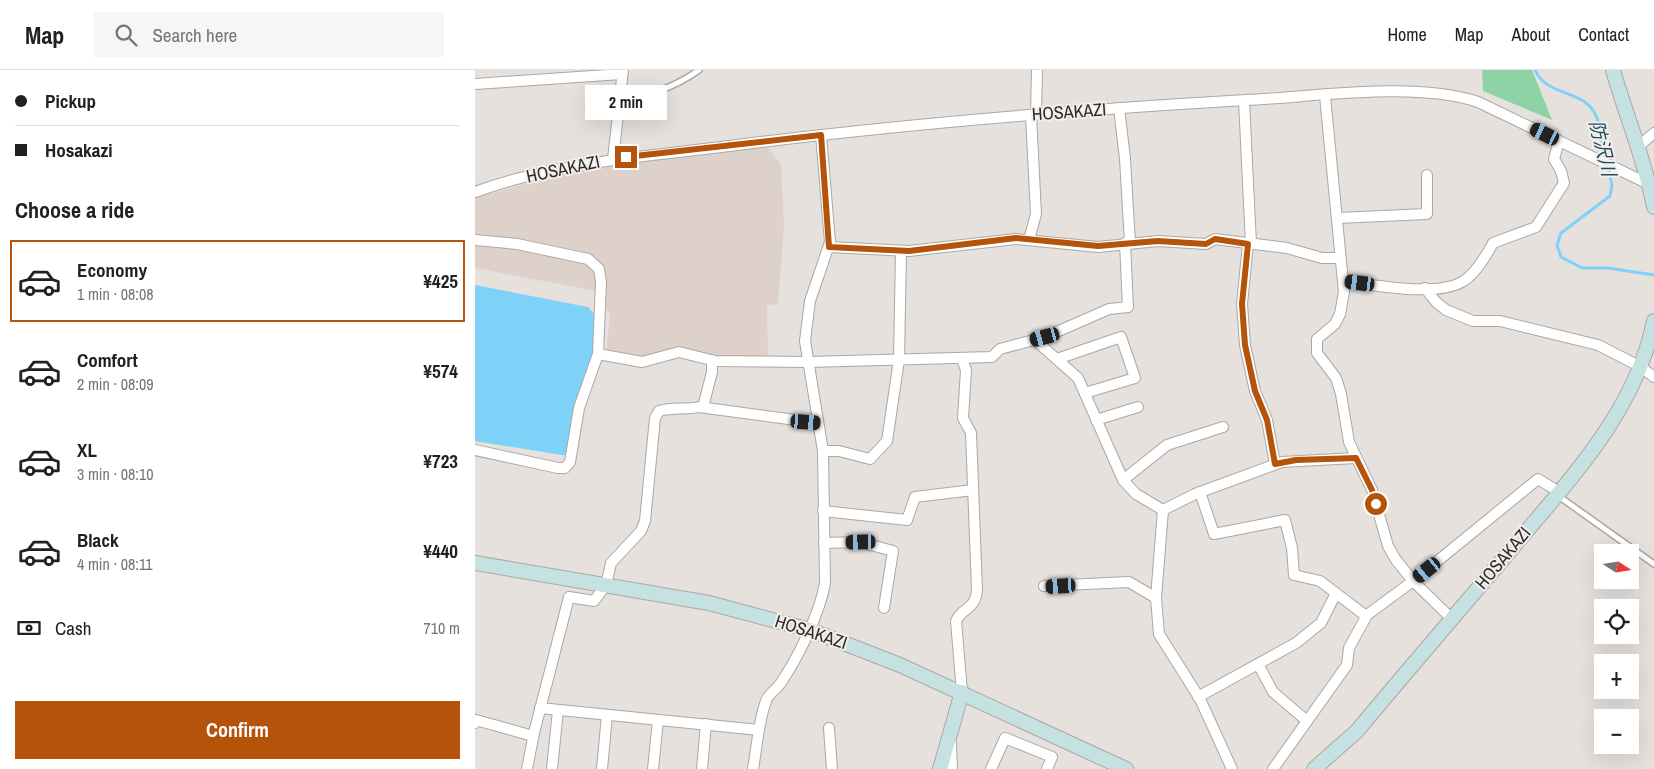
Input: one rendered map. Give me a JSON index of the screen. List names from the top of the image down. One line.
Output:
{"streets":{"main road":["HOSAKAZI"]},"water":["防沢川"],"north":"right","page":{"header":"Map","search":"Search here","nav":["Home","Map","About","Contact"],"banner":["Pickup","Hosakazi"],"bubble":"2 min","heading":"Choose a ride","list":[{"name":"Economy","note":"1 min · 08:08","value":"¥425"},{"name":"Comfort","note":"2 min · 08:09","value":"¥574"},{"name":"XL","note":"3 min · 08:10","value":"¥723"},{"name":"Black","note":"4 min · 08:11","value":"¥440"}],"map_buttons":["+","−"],"pay":["Cash","710 m"],"buttons":"Confirm"}}
